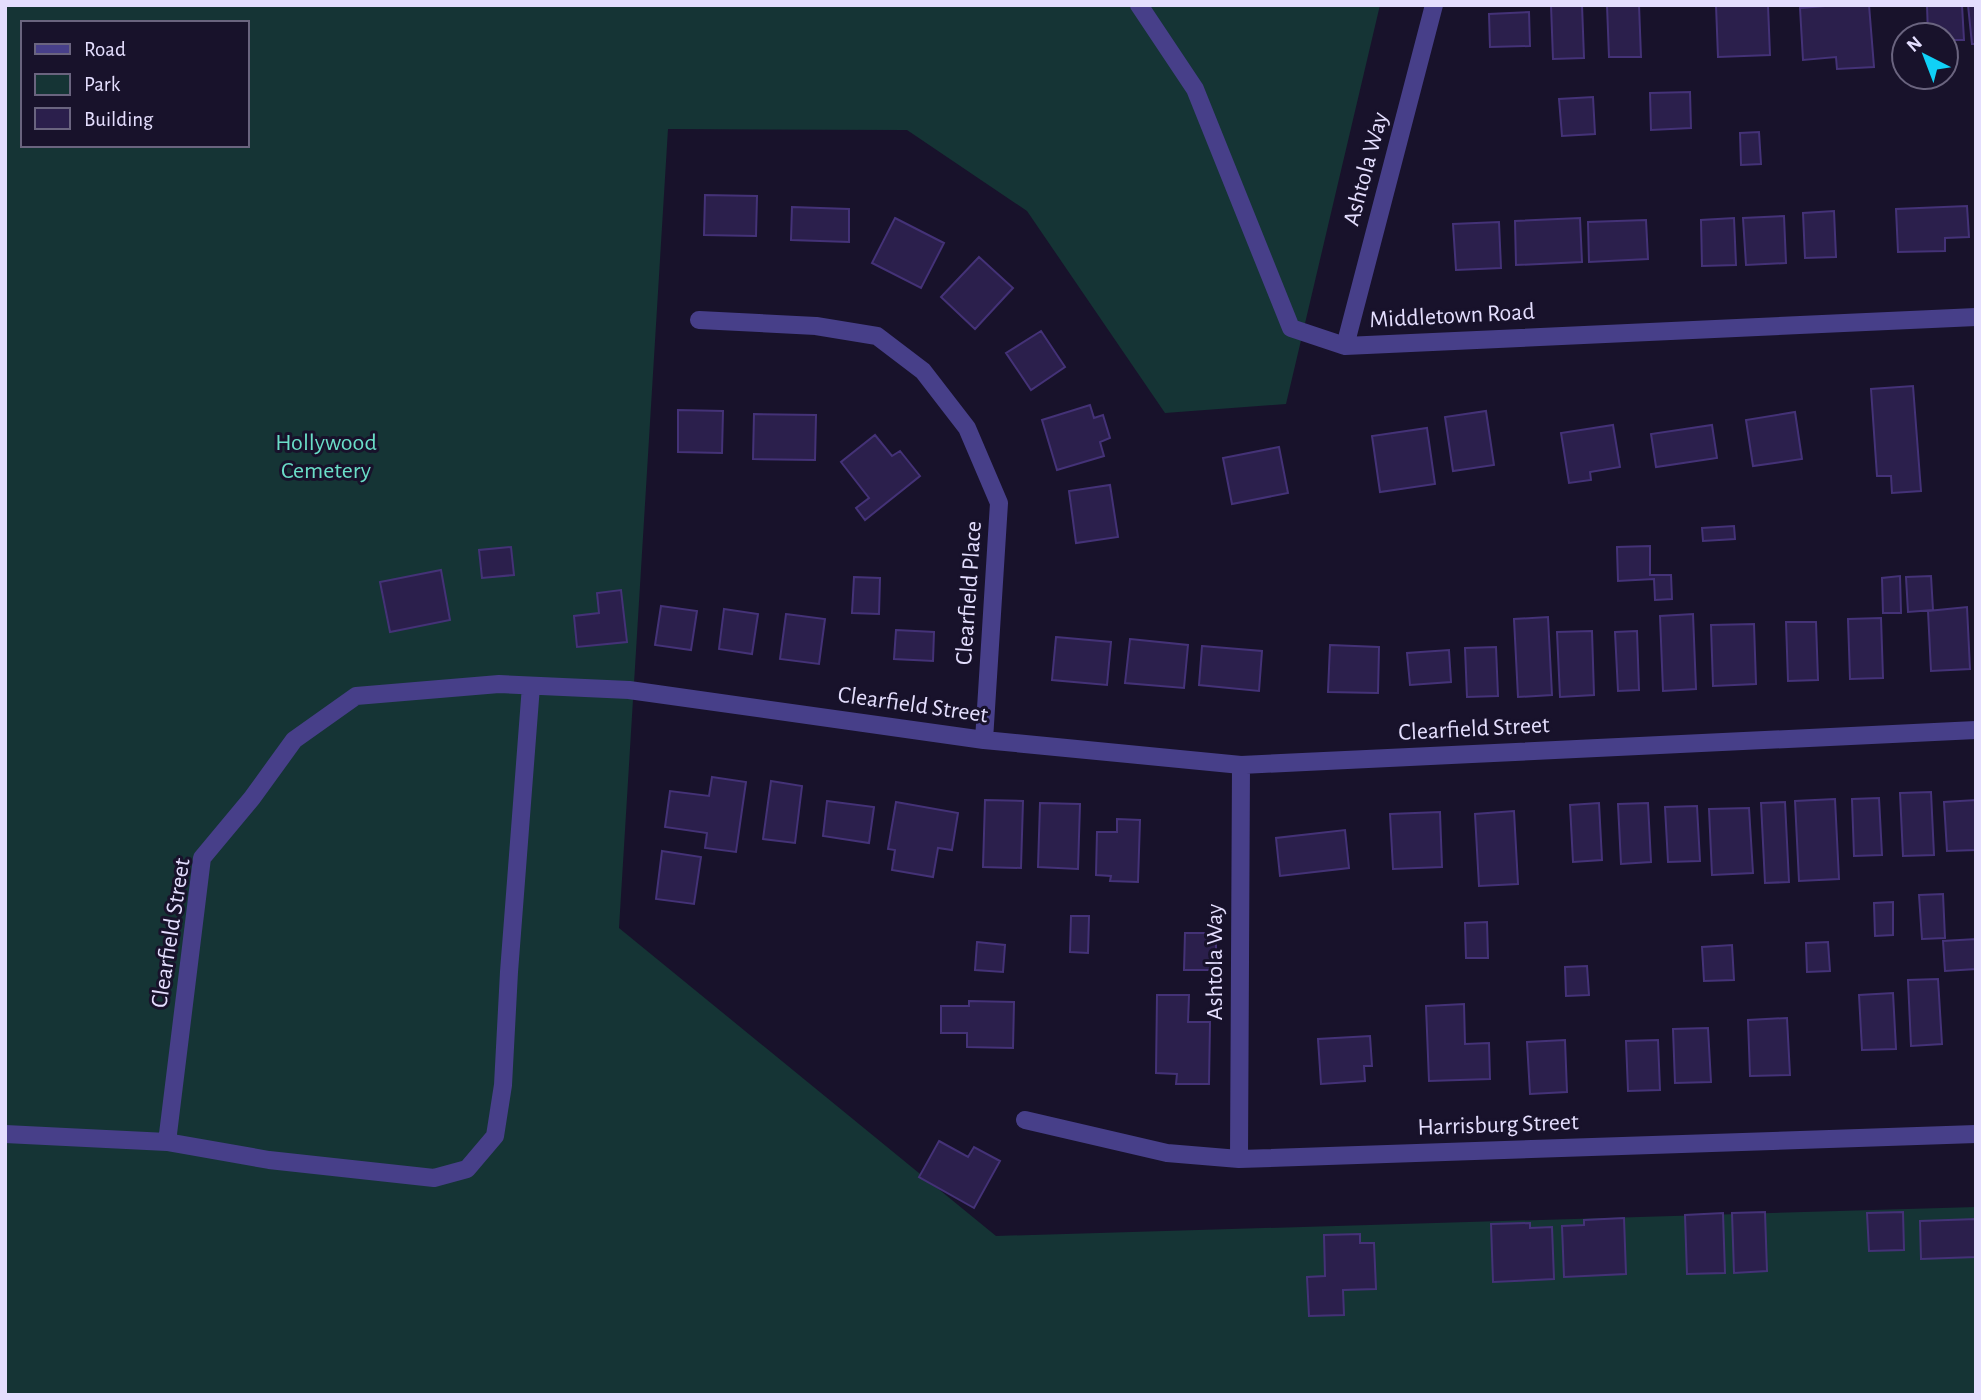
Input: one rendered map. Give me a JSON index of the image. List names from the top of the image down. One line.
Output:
{"streets":{"street":["Ashtola Way","Middletown Road","Clearfield Place","Clearfield Street","Harrisburg Street"]},"crossings":[["Ashtola Way","Middletown Road"],["Ashtola Way","Clearfield Street"],["Ashtola Way","Harrisburg Street"],["Clearfield Place","Clearfield Street"]],"parks":["Hollywood Cemetery"],"legend":["Road","Park","Building"],"north":"top left"}
